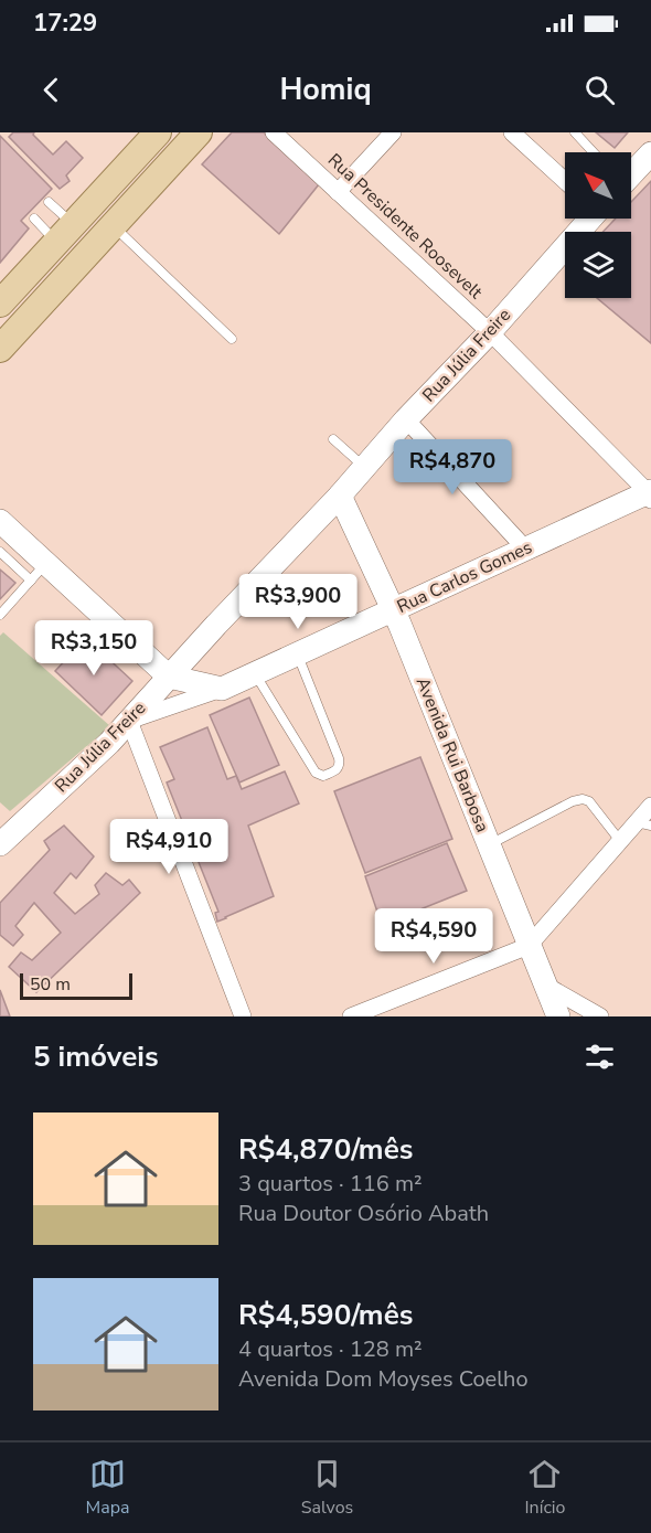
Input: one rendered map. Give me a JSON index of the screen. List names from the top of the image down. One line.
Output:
{"streets":{"main road":["Rua Júlia Freire","Rua Carlos Gomes","Avenida Rui Barbosa"],"street":["Rua Presidente Roosevelt"]},"crossings":[["Rua Presidente Roosevelt","Rua Júlia Freire"],["Rua Presidente Roosevelt","Rua Carlos Gomes"],["Rua Júlia Freire","Rua Carlos Gomes"],["Rua Júlia Freire","Avenida Rui Barbosa"],["Rua Carlos Gomes","Avenida Rui Barbosa"]],"scale_bar":"50 m","north":"top left","page":{"status":"17:29","header":"Homiq","price":["R$4,870","R$3,900","R$3,150","R$4,910","R$4,590"],"scale":"50 m","heading":"5 imóveis","list":[{"name":"R$4,870/mês","note":"3 quartos · 116 m² · Rua Doutor Osório Abath"},{"name":"R$4,590/mês","note":"4 quartos · 128 m² · Avenida Dom Moyses Coelho"}],"tabs":["Mapa","Salvos","Início"]}}
